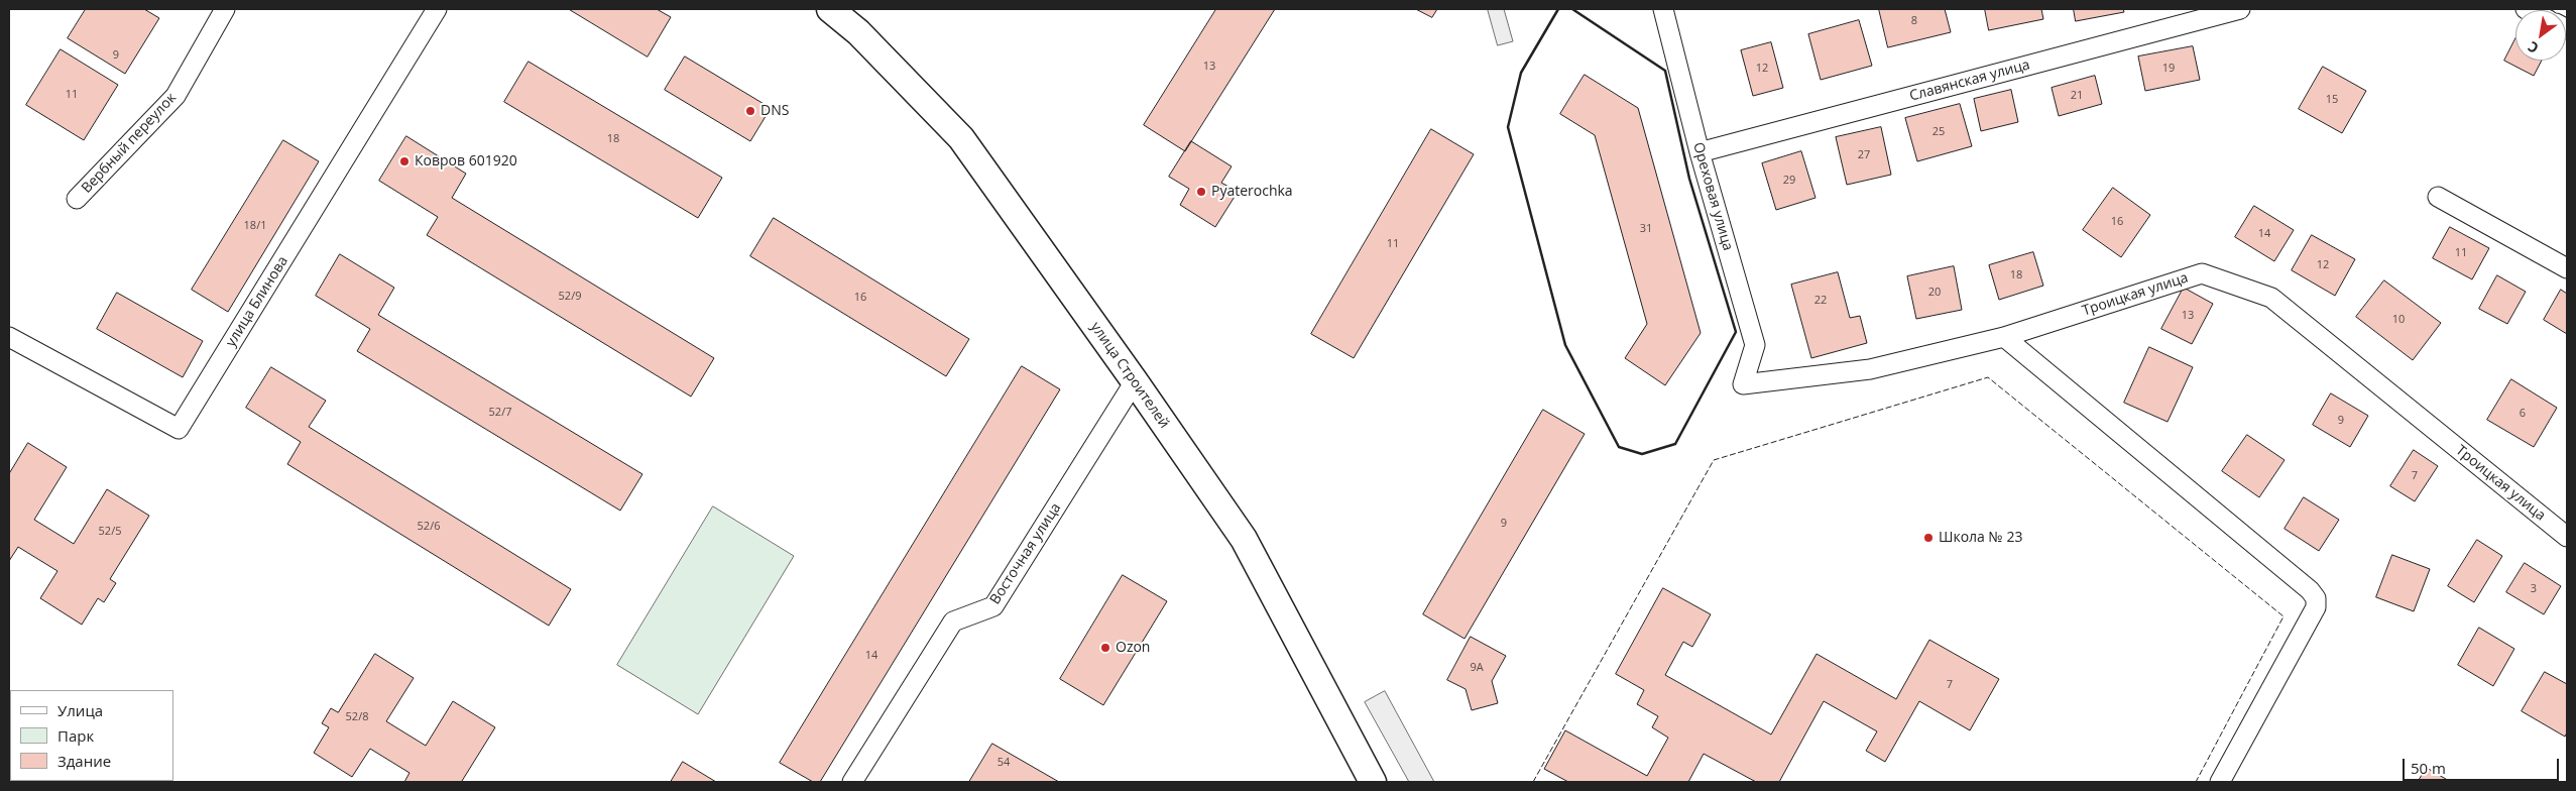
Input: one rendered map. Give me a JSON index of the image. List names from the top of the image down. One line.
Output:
{"streets":{"main road":["улица Строителей"],"street":["Славянская улица","Вербный переулок","Ореховая улица","Троицкая улица","улица Блинова","Восточная улица"]},"crossings":[["Славянская улица","Ореховая улица"],["Ореховая улица","Троицкая улица"],["улица Строителей","Восточная улица"]],"places":["DNS","Ковров 601920","Pyaterochka","Школа № 23","Ozon"],"house_numbers":["8","9","13","12","19","11","21","15","25","18","27","29","16","18/1","31","14","11","11","12","18","20","52/9","16","22","13","10","52/7","6","9","7","9","52/6","52/5","3","14","9А","7","52/8","54"],"legend":["Улица","Парк","Здание"],"scale_bar":"50 m","north":"bottom left"}
